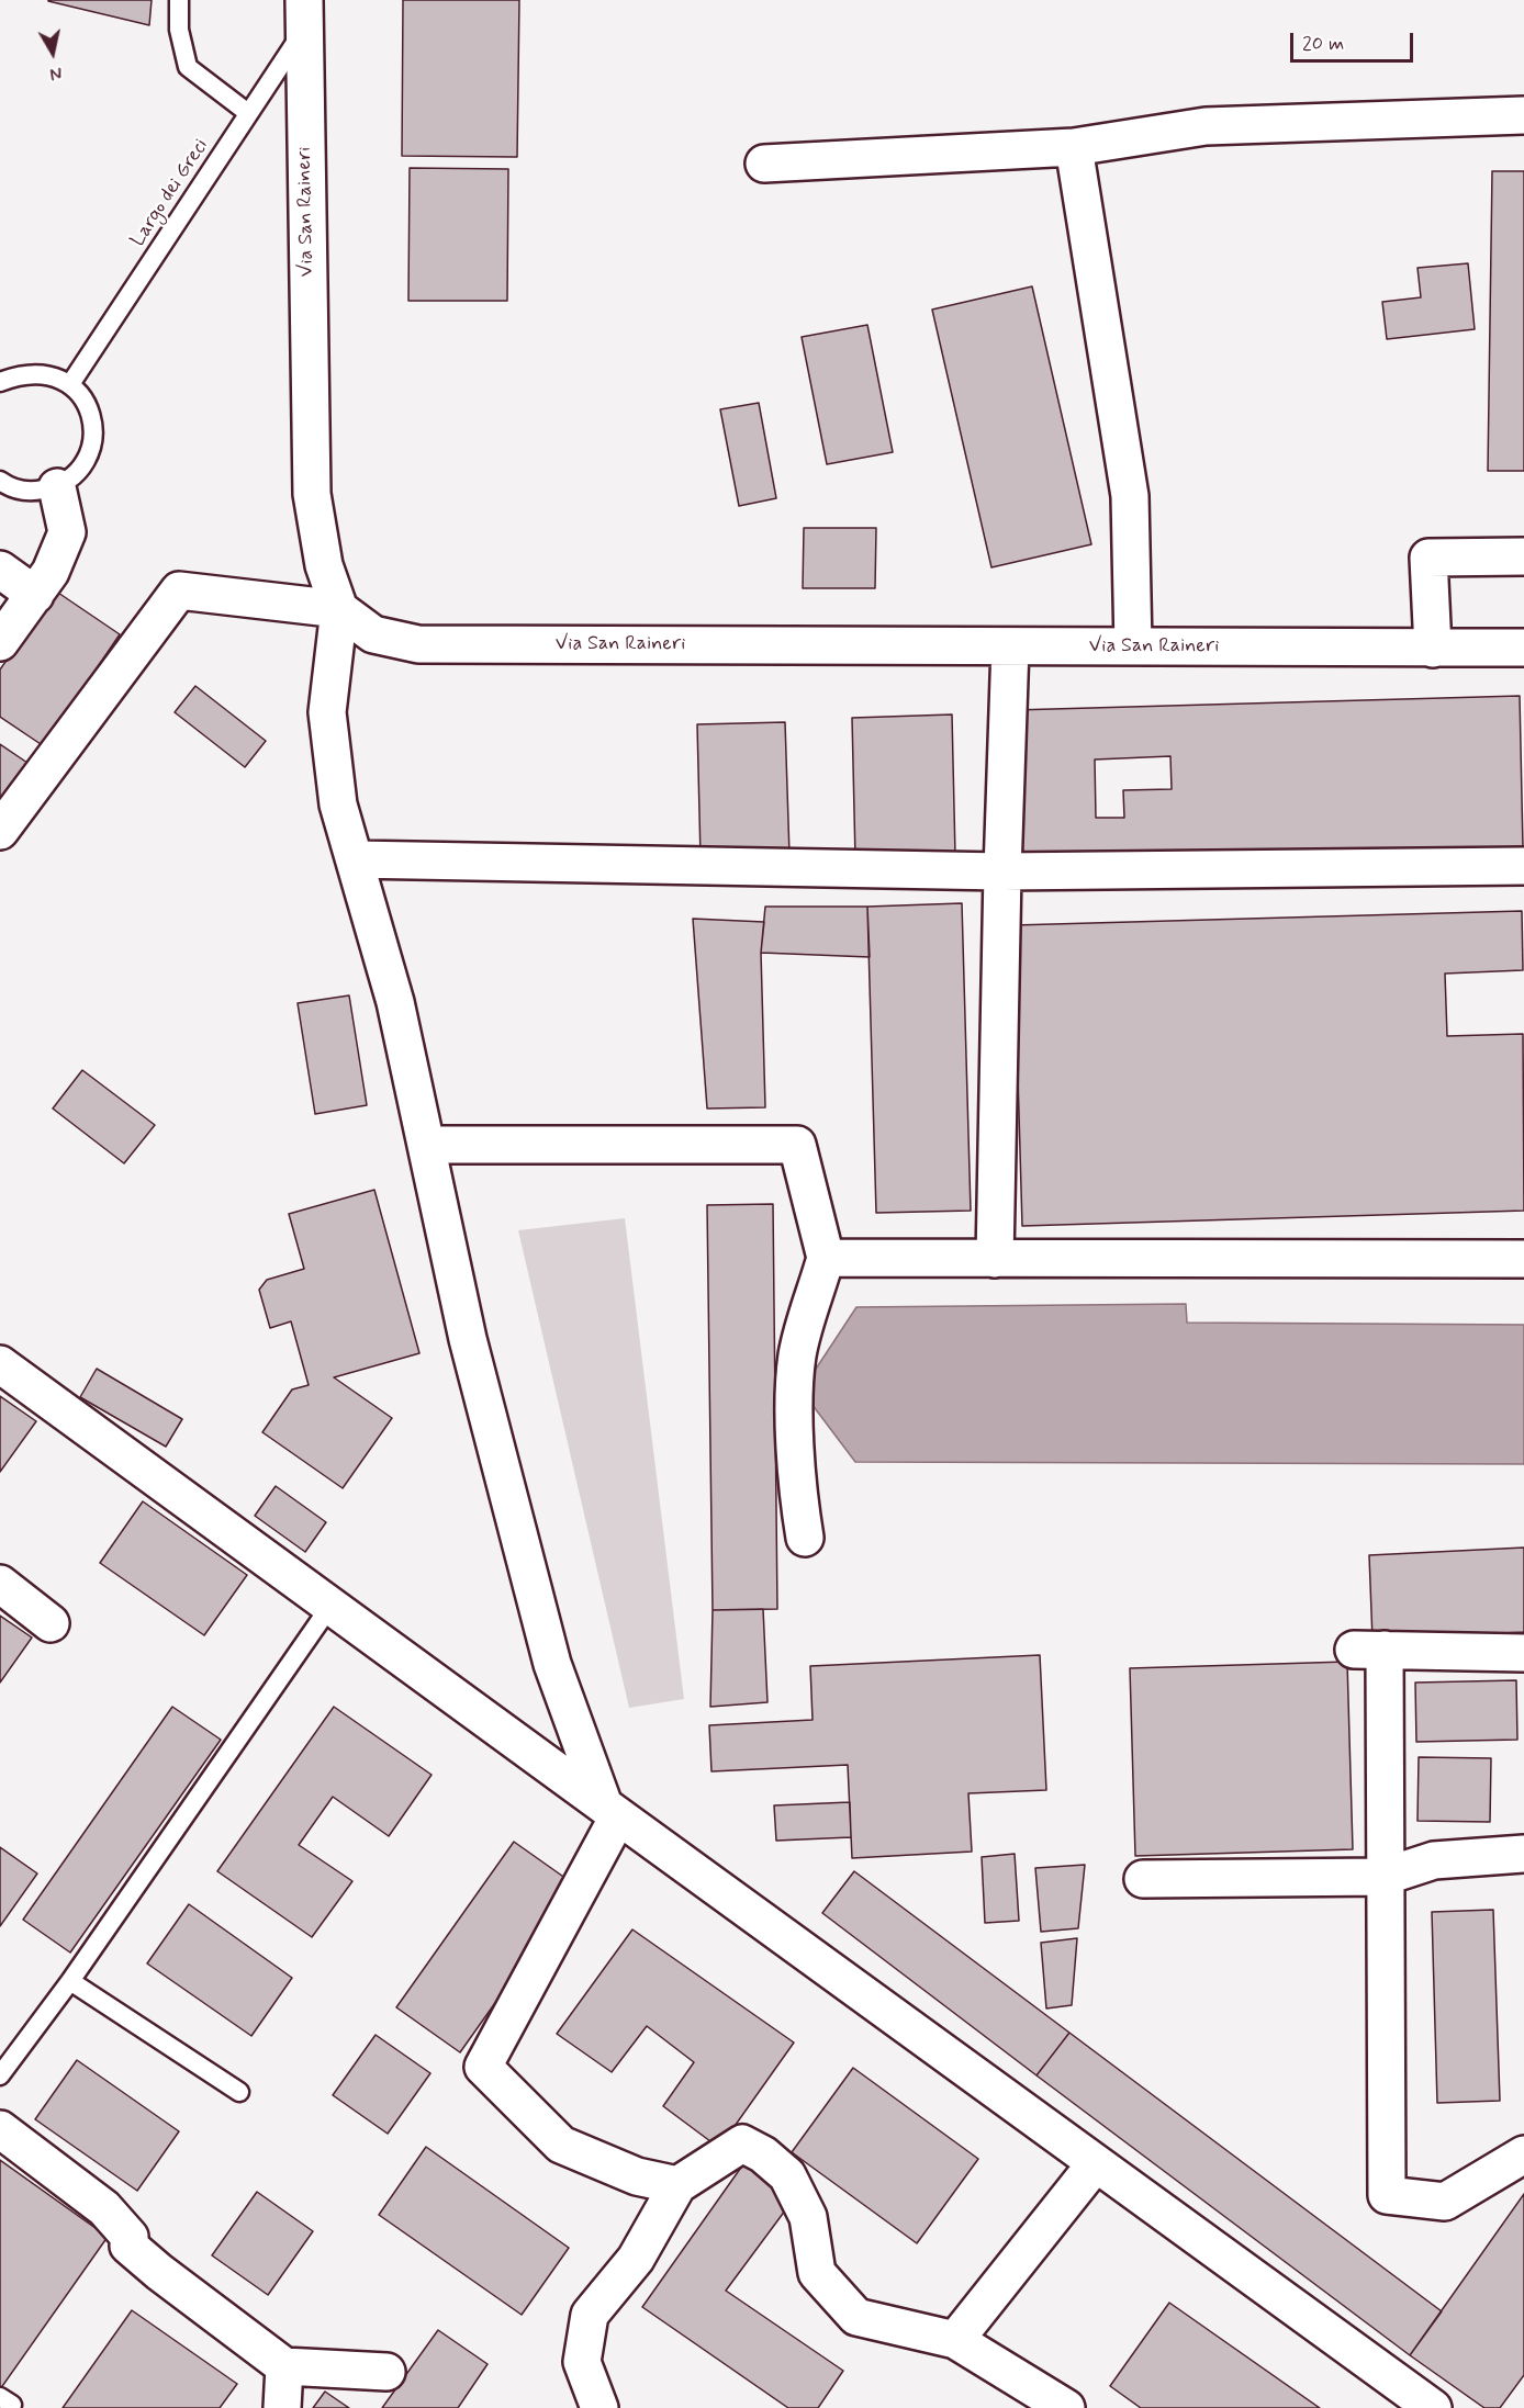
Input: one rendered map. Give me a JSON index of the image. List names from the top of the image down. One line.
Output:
{"streets":{"street":["Via San Raineri"],"lane":["Largo dei Greci"]},"crossings":[["Largo dei Greci","Via San Raineri"]],"scale_bar":"20 m","north":"bottom"}
